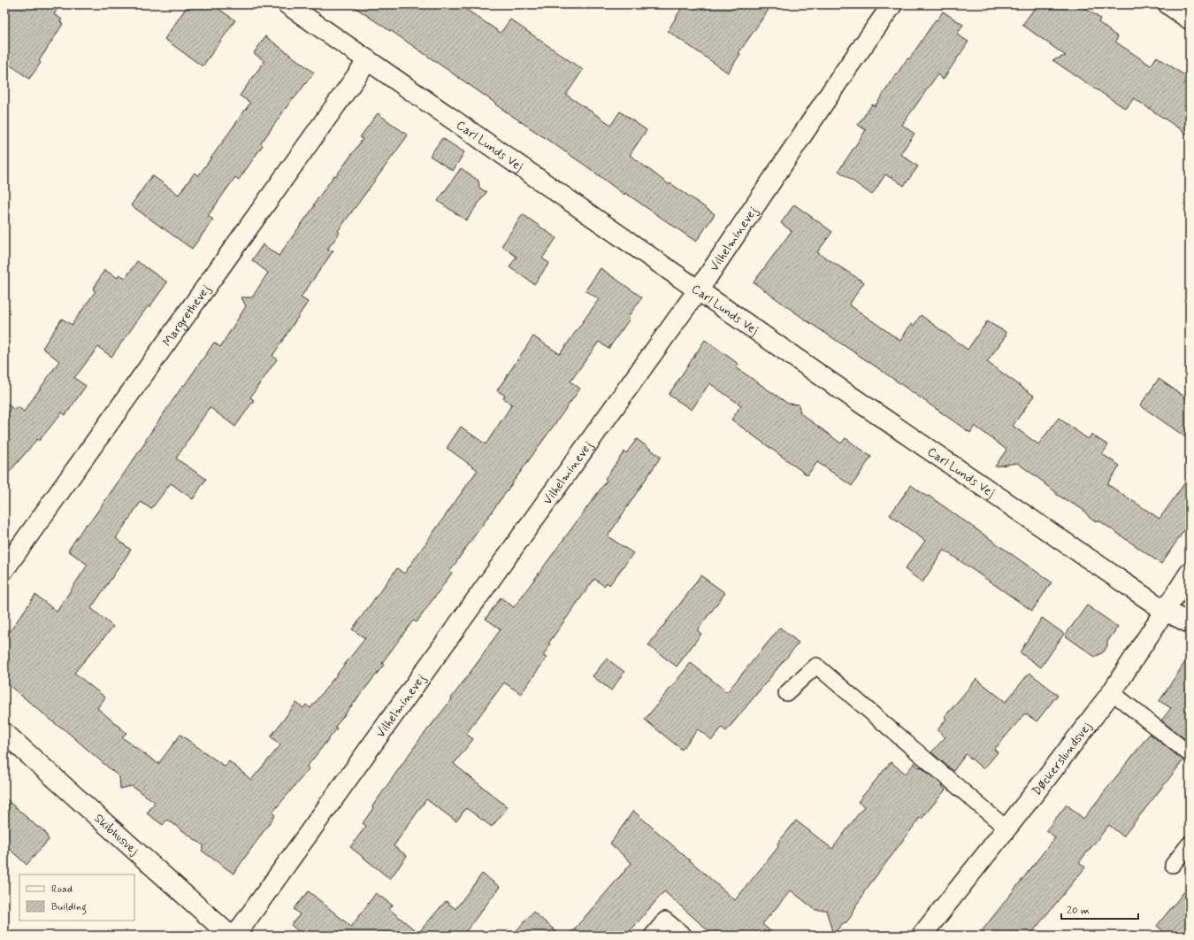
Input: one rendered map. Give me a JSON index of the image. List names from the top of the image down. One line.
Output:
{"streets":{"street":["Carl Lunds Vej","Vilhelminevej","Margrethevej","Døckerslundsvej","Skibhusvej"]},"crossings":[["Carl Lunds Vej","Vilhelminevej"],["Carl Lunds Vej","Margrethevej"],["Carl Lunds Vej","Døckerslundsvej"]],"legend":["Road","Building"],"scale_bar":"20 m"}
